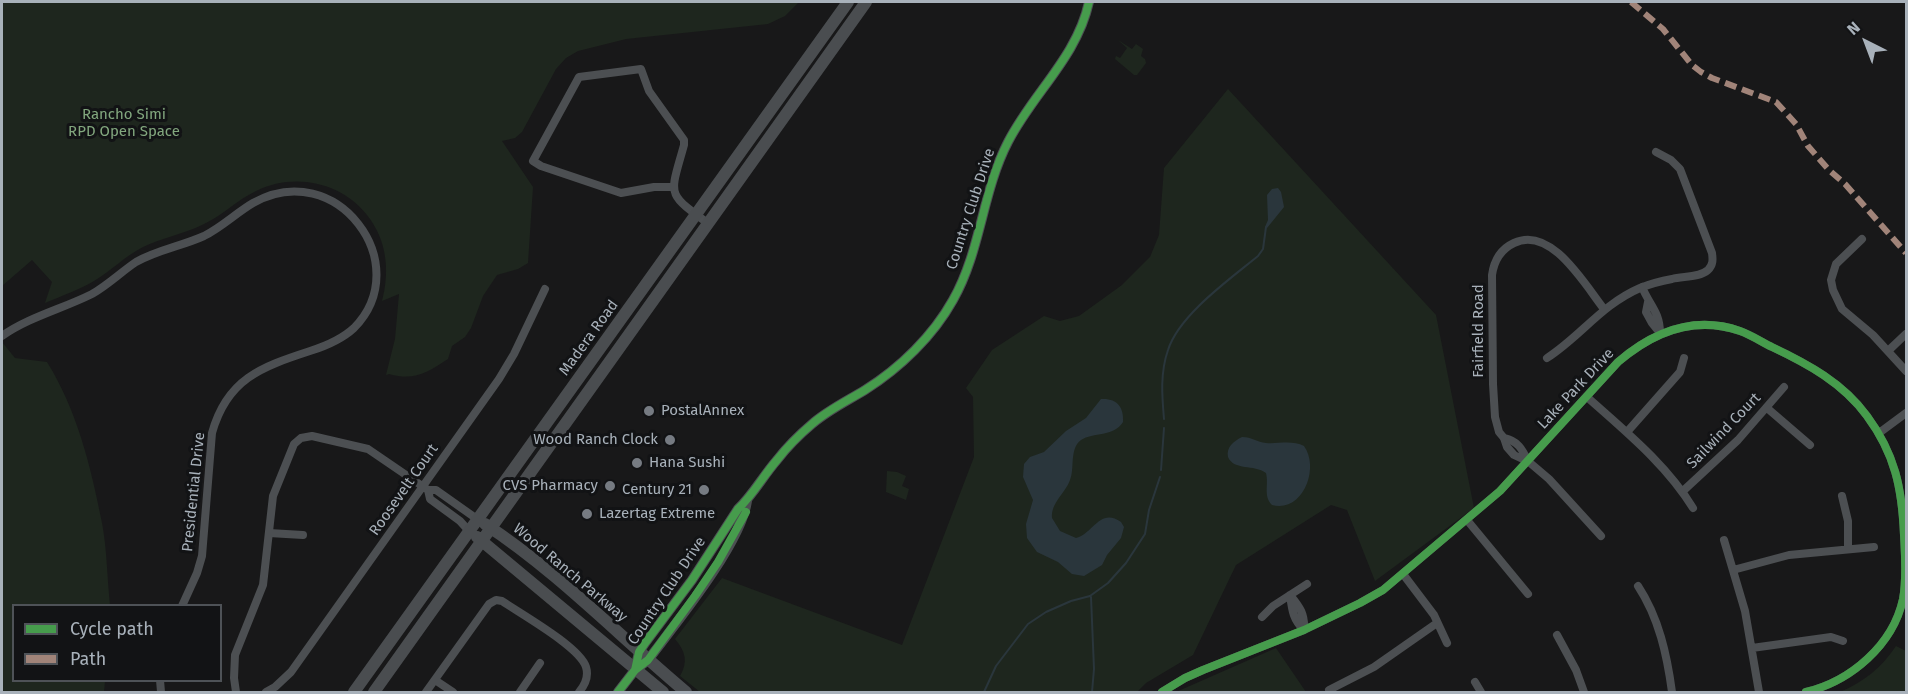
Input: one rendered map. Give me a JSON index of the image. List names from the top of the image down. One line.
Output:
{"streets":{"main road":["Madera Road","Wood Ranch Parkway"],"street":["Country Club Drive","Fairfield Road","Lake Park Drive","Sailwind Court","Roosevelt Court","Presidential Drive"]},"crossings":[["Country Club Drive","Wood Ranch Parkway"],["Fairfield Road","Lake Park Drive"],["Madera Road","Wood Ranch Parkway"],["Roosevelt Court","Wood Ranch Parkway"]],"parks":["Rancho Simi RPD Open Space"],"places":["PostalAnnex","Wood Ranch Clock","Hana Sushi","CVS Pharmacy","Century 21","Lazertag Extreme"],"legend":["Cycle path","Path"],"north":"top left"}
